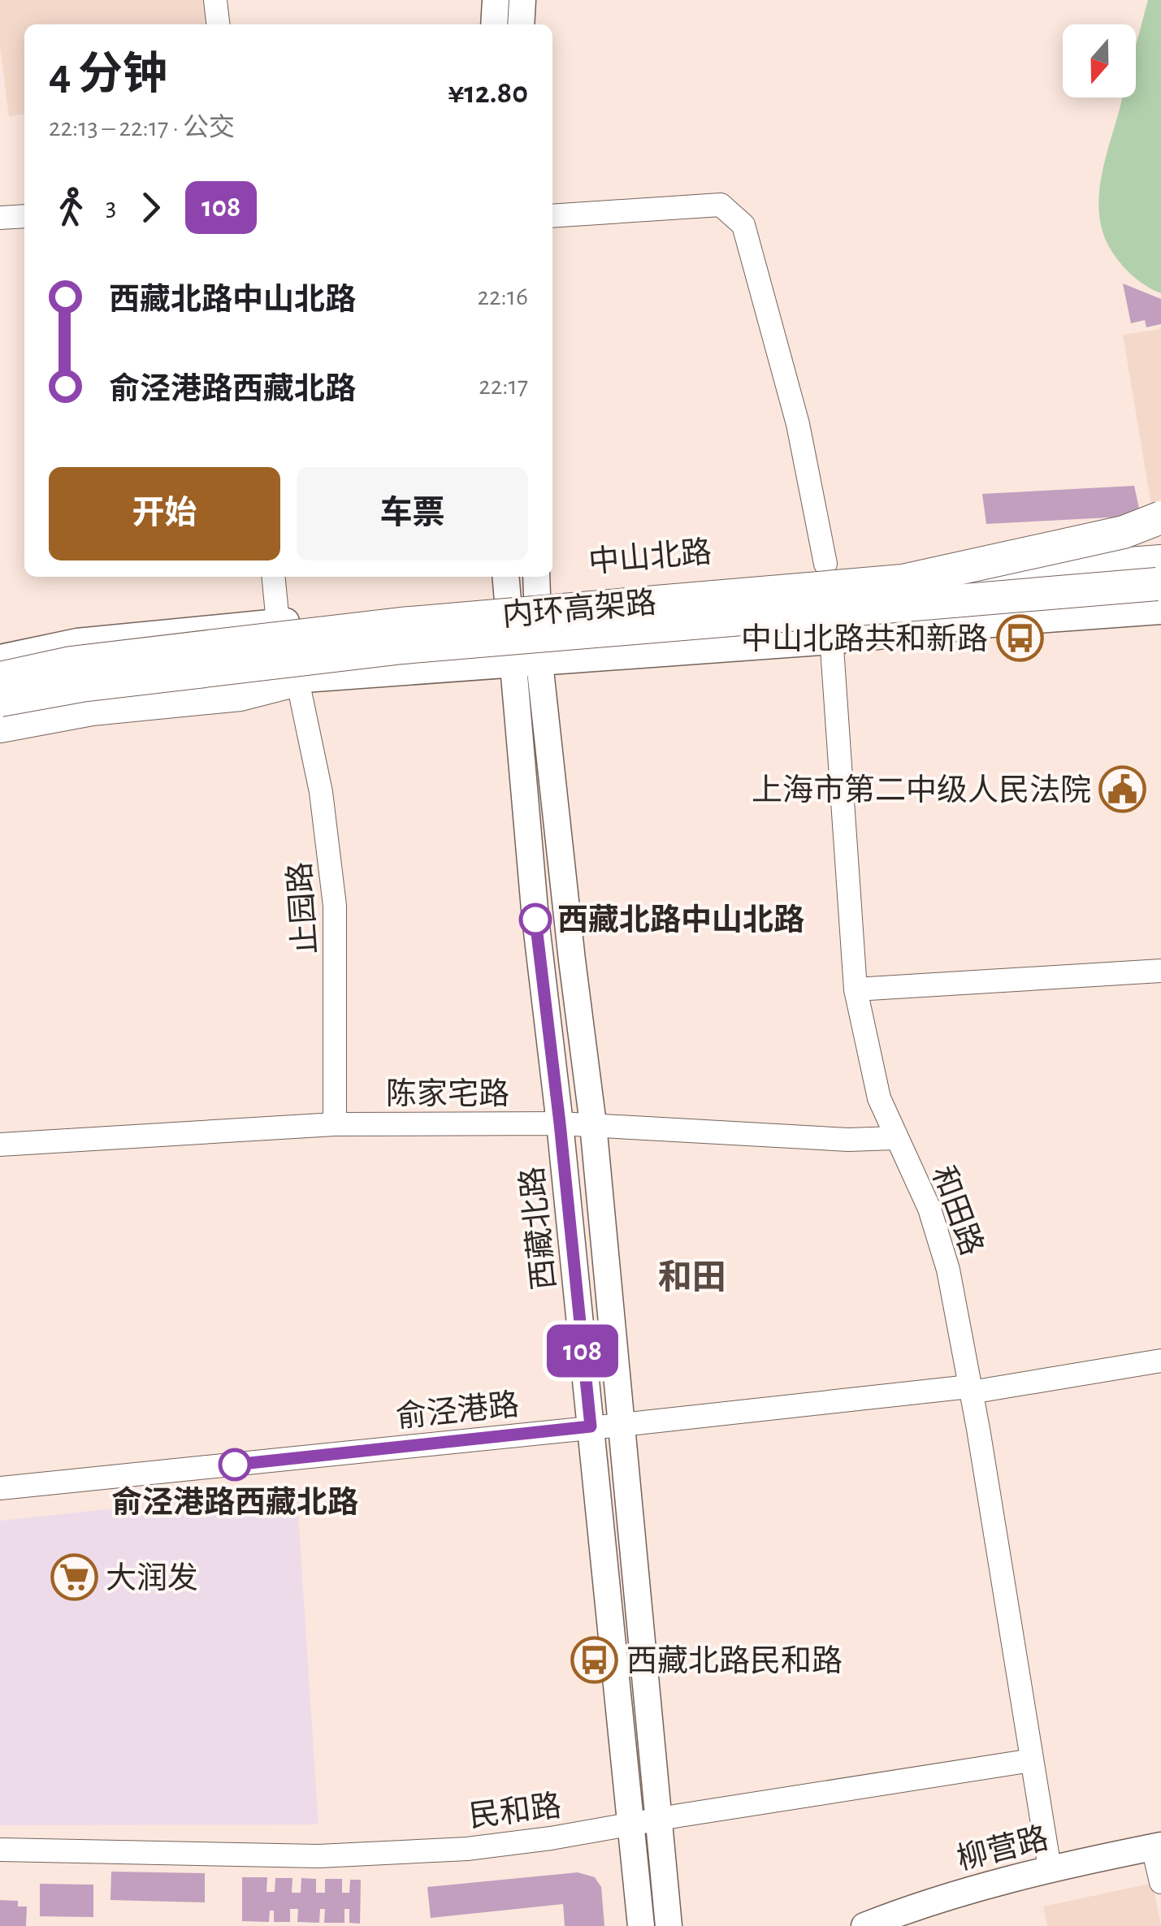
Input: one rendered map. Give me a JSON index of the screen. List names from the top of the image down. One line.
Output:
{"streets":{"highway":["内环高架路"],"main road":["中山北路","西藏北路","柳营路"],"street":["止园路","陈家宅路","和田路","俞泾港路","民和路"]},"crossings":[["中山北路","和田路"],["中山北路","西藏北路"],["止园路","陈家宅路"],["陈家宅路","和田路"],["陈家宅路","西藏北路"],["和田路","俞泾港路"],["和田路","民和路"],["和田路","柳营路"],["西藏北路","俞泾港路"],["西藏北路","民和路"]],"districts":["和田"],"places":{"bus stop":["中山北路共和新路","西藏北路民和路"],"public building":["上海市第二中级人民法院"],"other":["西藏北路中山北路","俞泾港路西藏北路"],"supermarket":["大润发"]},"lines":["bus line 108"],"north":"bottom","page":{"on_map":"108","heading":["4 分钟","22:13 – 22:17 · 公交","¥12.80"],"legs":["3","108"],"list":[{"name":"西藏北路中山北路","value":"22:16"},{"name":"俞泾港路西藏北路","value":"22:17"}],"buttons":["开始","车票"]}}
